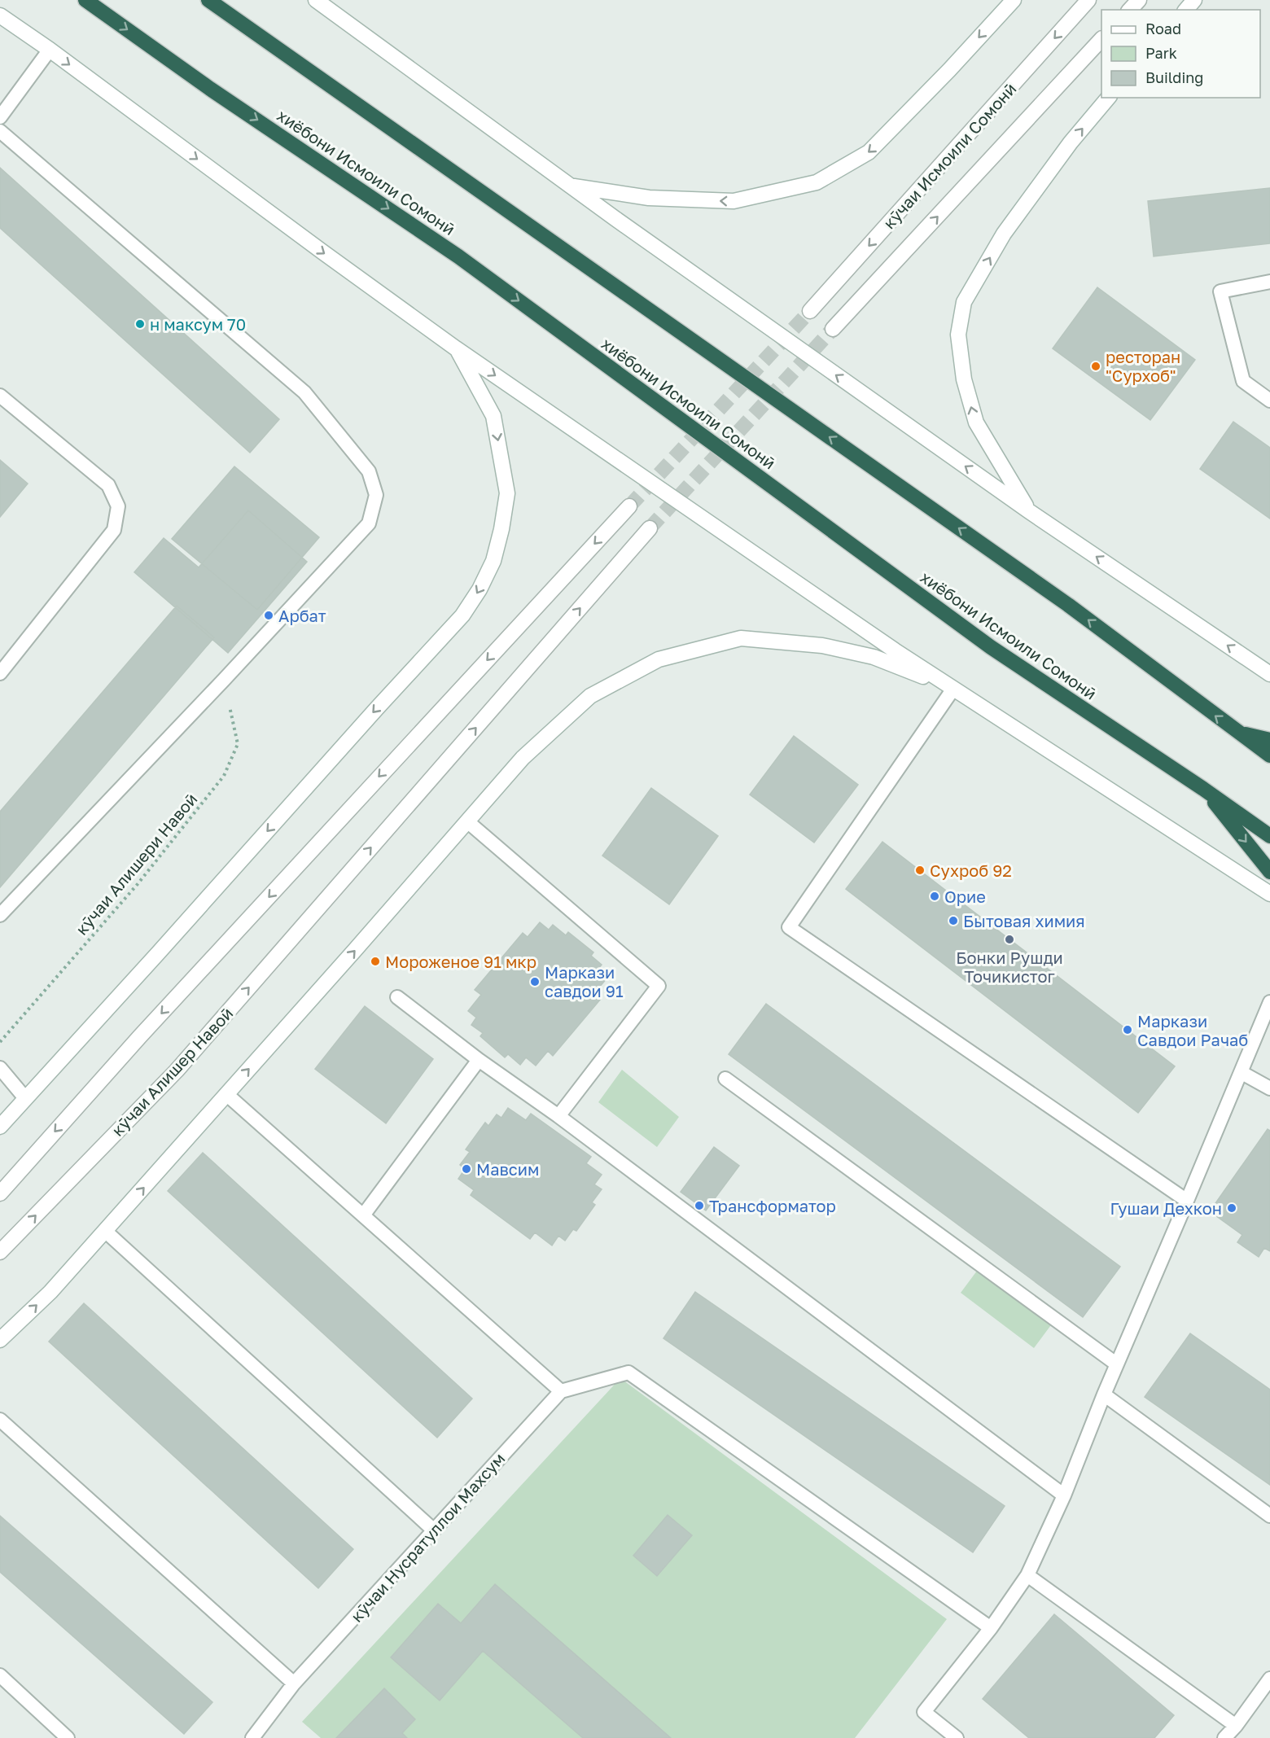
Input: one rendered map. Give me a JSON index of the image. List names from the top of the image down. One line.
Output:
{"streets":{"highway":["хиёбони Исмоили Сомонӣ"],"street":["кӯчаи Исмоили Сомонӣ","кӯчаи Алишер Навоӣ"],"lane":["кӯчаи Нусратуллои Махсум"],"path":["кӯчаи Алишери Навоӣ"]},"places":["н максум 70","ресторан \"Сурхоб\"","Арбат","Сухроб 92","Орие","Бытовая химия","Бонки Рушди Точикистог","Мороженое 91 мкр","Маркази савдои 91","Маркази Савдои Рачаб","Мавсим","Трансформатор","Гушаи Дехкон"],"legend":["Road","Park","Building"]}
